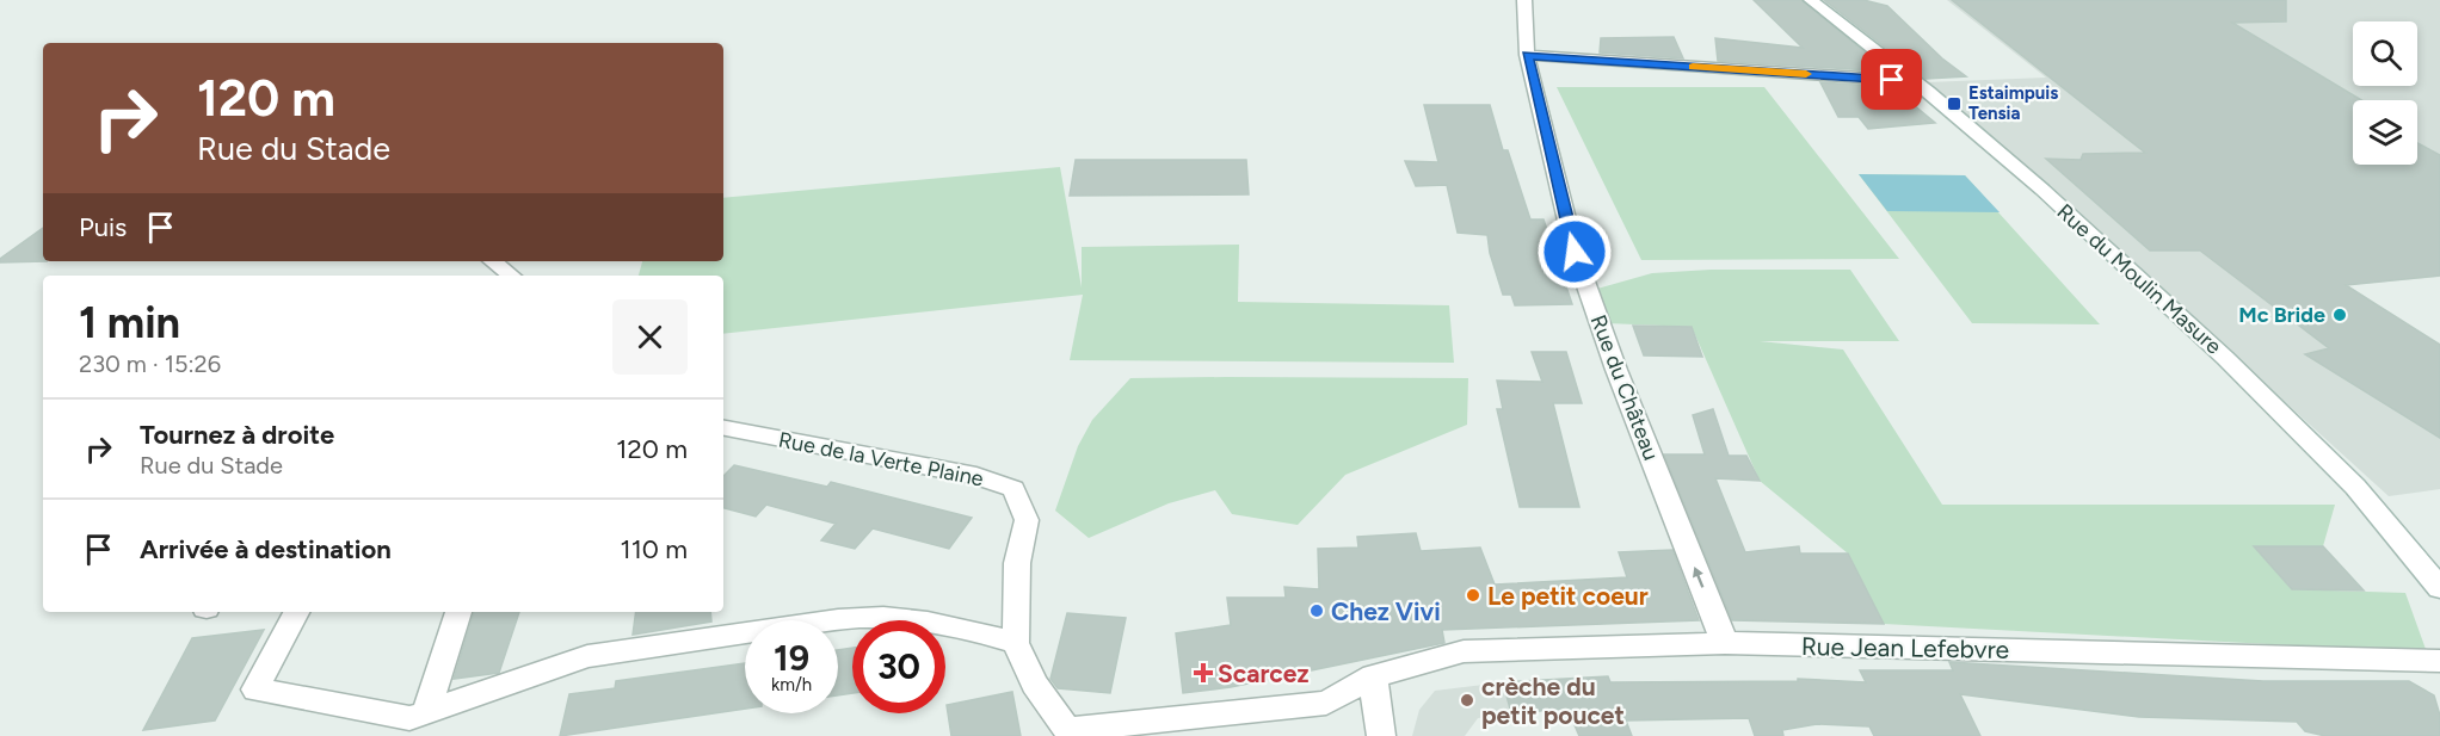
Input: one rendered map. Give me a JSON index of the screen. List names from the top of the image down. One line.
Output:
{"streets":{"street":["Rue du Moulin Masure","Rue du Château","Rue de la Verte Plaine","Rue Jean Lefebvre"]},"crossings":[["Rue du Château","Rue Jean Lefebvre"]],"one_way":["Rue du Château"],"places":{"transit":["Estaimpuis Tensia"],"other":["Mc Bride","Le petit coeur","Chez Vivi","crèche du petit poucet"],"health":["Scarcez"]},"page":{"turn":["120 m","Rue du Stade"],"then":"Puis","heading":["1 min","230 m · 15:26"],"list":[{"name":"Tournez à droite","note":"Rue du Stade","value":"120 m"},{"name":"Arrivée à destination","value":"110 m"}],"speed":"19 km/h","limit":"30"}}
